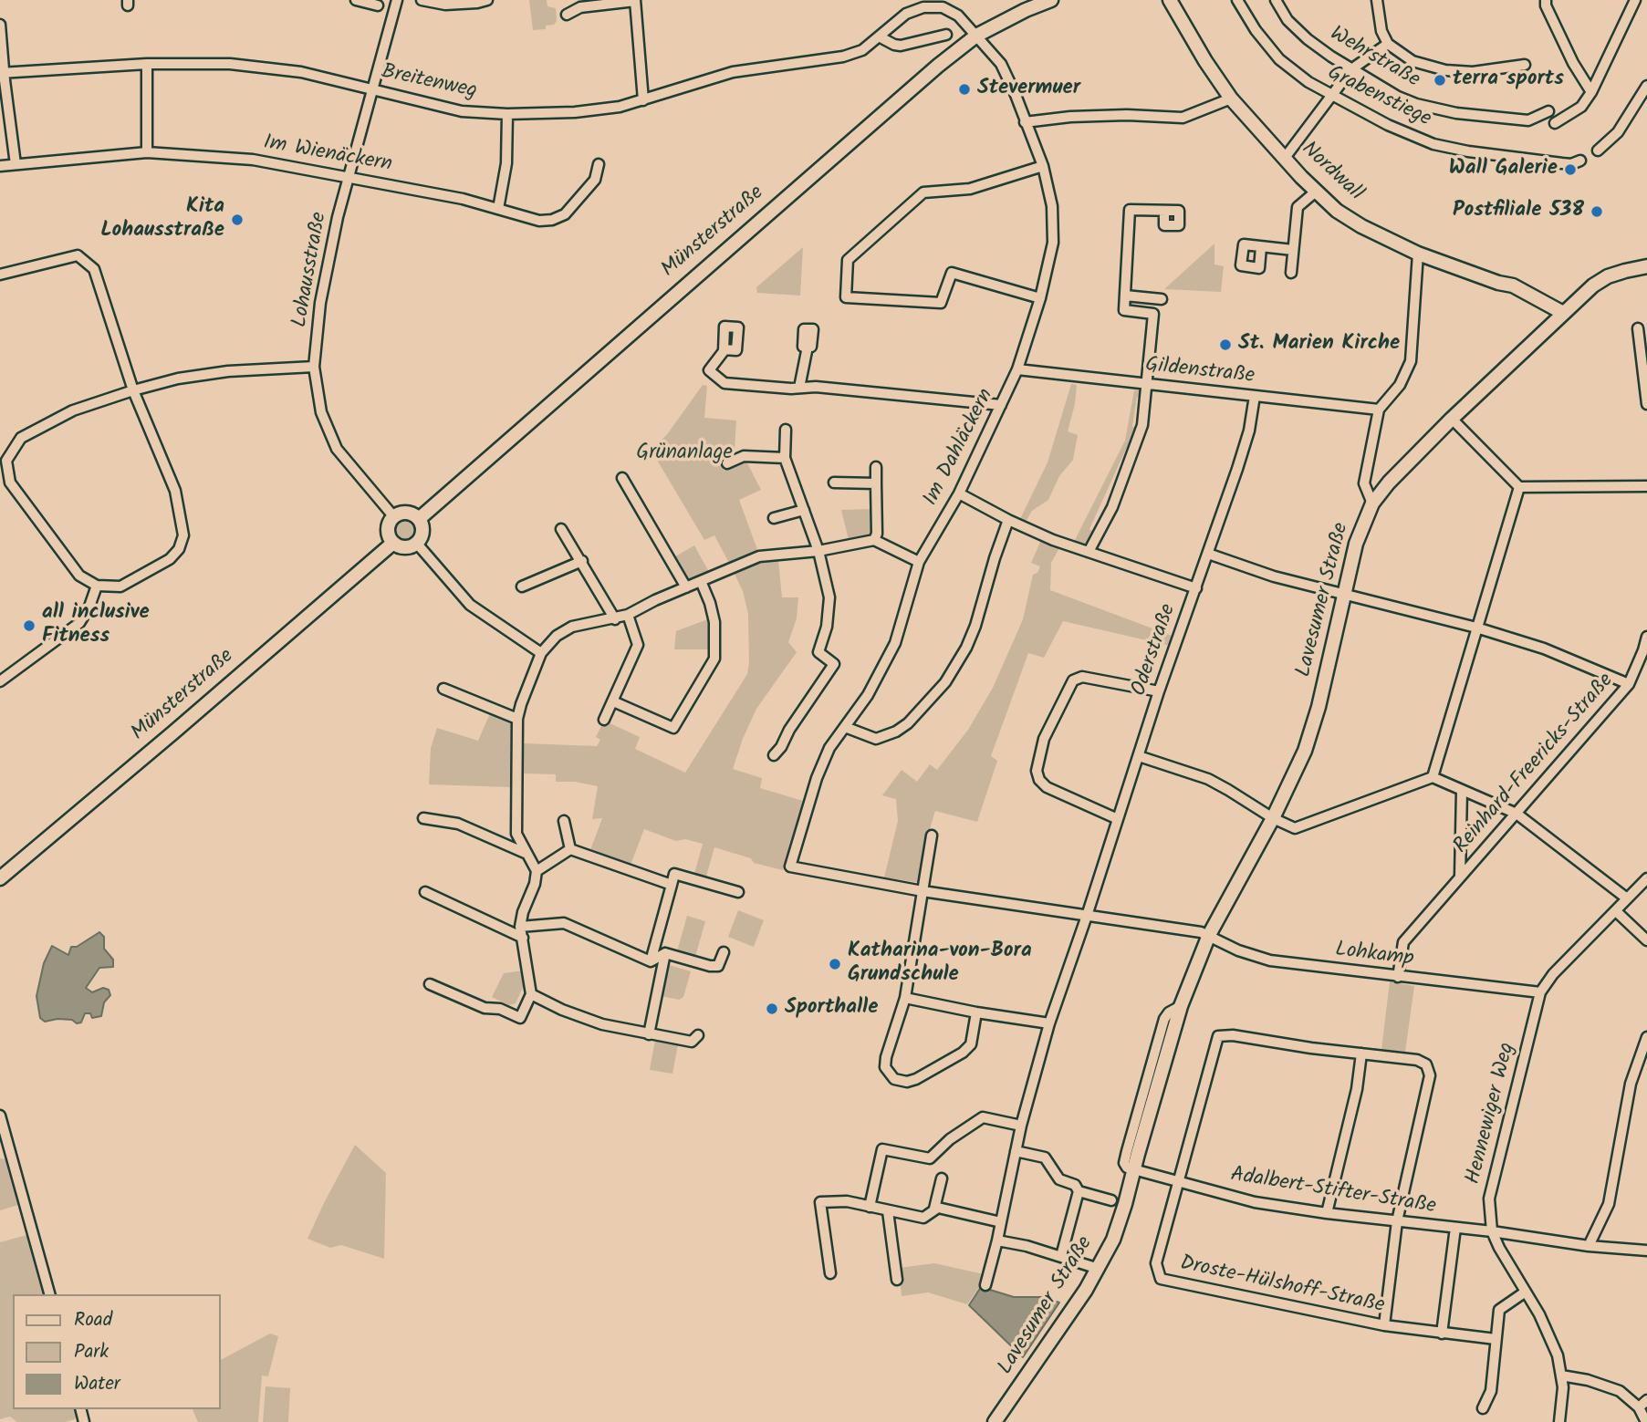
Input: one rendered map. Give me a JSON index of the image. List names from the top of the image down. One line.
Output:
{"streets":{"street":["Wehrstraße","Breitenweg","Grabenstiege","Im Wienäckern","Nordwall","Münsterstraße","Lohausstraße","Gildenstraße","Im Dahläckern","Lavesumer Straße","Oderstraße","Reinhard-Freericks-Straße","Lohkamp","Hennewiger Weg","Adalbert-Stifter-Straße","Droste-Hülshoff-Straße"]},"crossings":[["Breitenweg","Münsterstraße"],["Breitenweg","Lohausstraße"],["Breitenweg","Im Dahläckern"],["Im Wienäckern","Lohausstraße"],["Nordwall","Lavesumer Straße"],["Münsterstraße","Lohausstraße"],["Münsterstraße","Im Dahläckern"],["Gildenstraße","Im Dahläckern"],["Gildenstraße","Oderstraße"],["Im Dahläckern","Lohkamp"],["Lavesumer Straße","Lohkamp"],["Lavesumer Straße","Adalbert-Stifter-Straße"],["Oderstraße","Lohkamp"],["Reinhard-Freericks-Straße","Lohkamp"],["Lohkamp","Hennewiger Weg"],["Hennewiger Weg","Adalbert-Stifter-Straße"],["Adalbert-Stifter-Straße","Droste-Hülshoff-Straße"]],"parks":["Grünanlage"],"places":["terra sports","Stevermuer","Wall Galerie","Postfiliale 538","Kita Lohausstraße","St. Marien Kirche","all inclusive Fitness","Katharina-von-Bora Grundschule","Sporthalle"],"legend":["Road","Park","Water"]}
